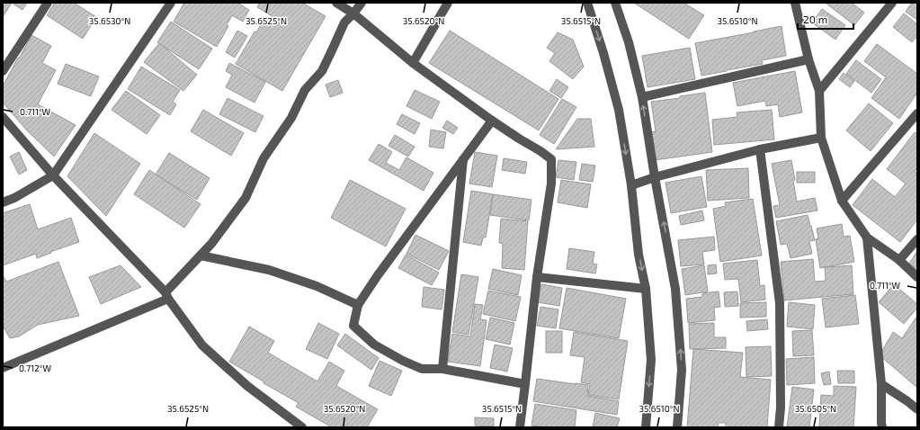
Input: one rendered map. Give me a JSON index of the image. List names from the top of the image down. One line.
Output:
{"scale_bar":"20 m","coordinates":["35.6530°N","35.6525°N","35.6520°N","35.6515°N","35.6510°N","0.711°W","0.712°W","35.6505°N"]}
